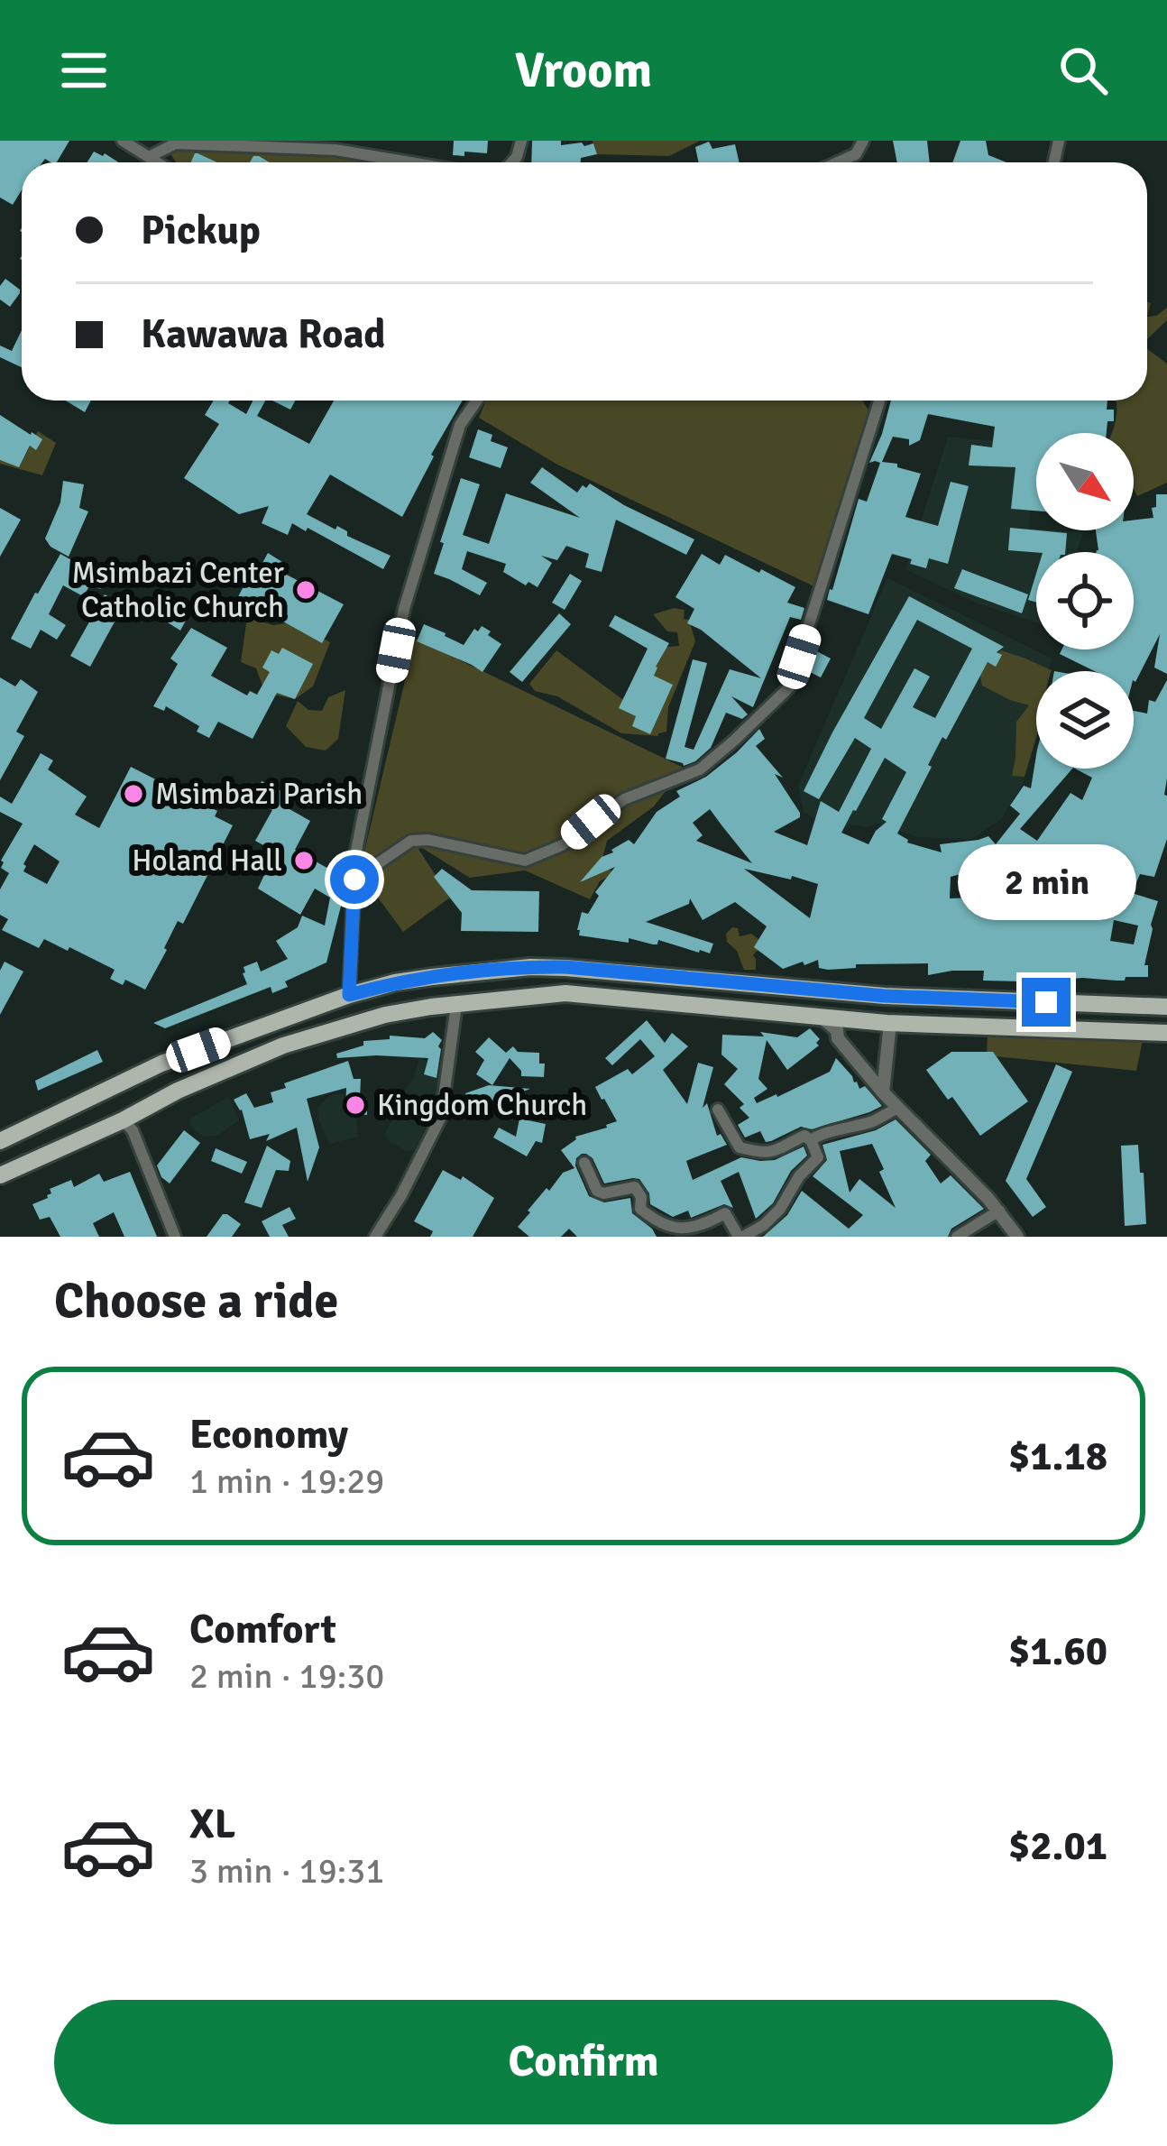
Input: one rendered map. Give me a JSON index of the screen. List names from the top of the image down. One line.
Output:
{"places":["Msimbazi Center Catholic Church","Msimbazi Parish","Holand Hall","Kingdom Church"],"north":"bottom right","page":{"header":"Vroom","banner":["Pickup","Kawawa Road"],"bubble":"2 min","heading":"Choose a ride","list":[{"name":"Economy","note":"1 min · 19:29","value":"$1.18"},{"name":"Comfort","note":"2 min · 19:30","value":"$1.60"},{"name":"XL","note":"3 min · 19:31","value":"$2.01"}],"buttons":"Confirm"}}
